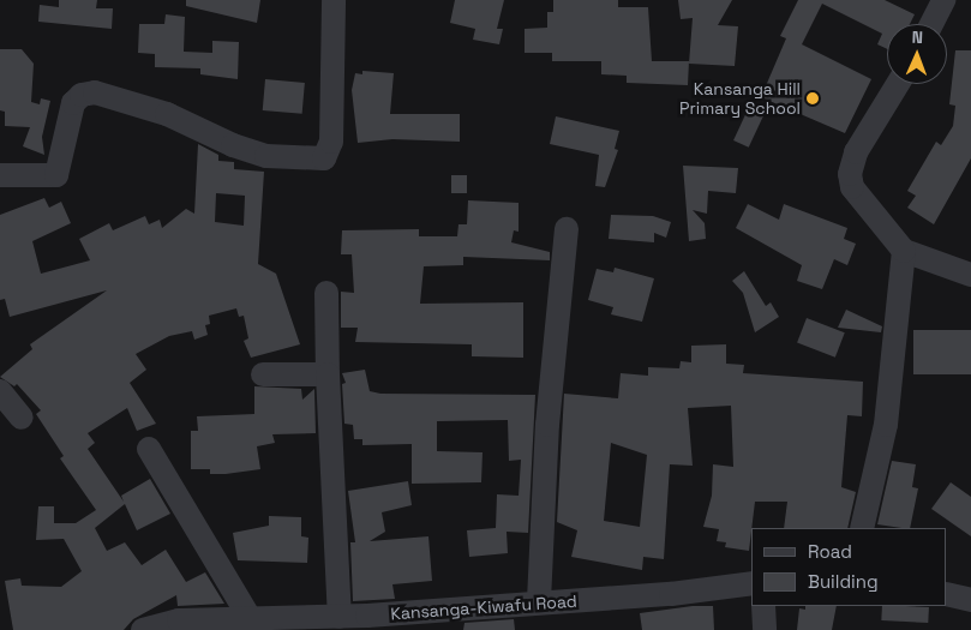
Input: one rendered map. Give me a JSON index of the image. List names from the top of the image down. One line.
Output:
{"streets":{"street":["Kansanga-Kiwafu Road"]},"places":["Kansanga Hill Primary School"],"legend":["Road","Building"],"north":"top"}
